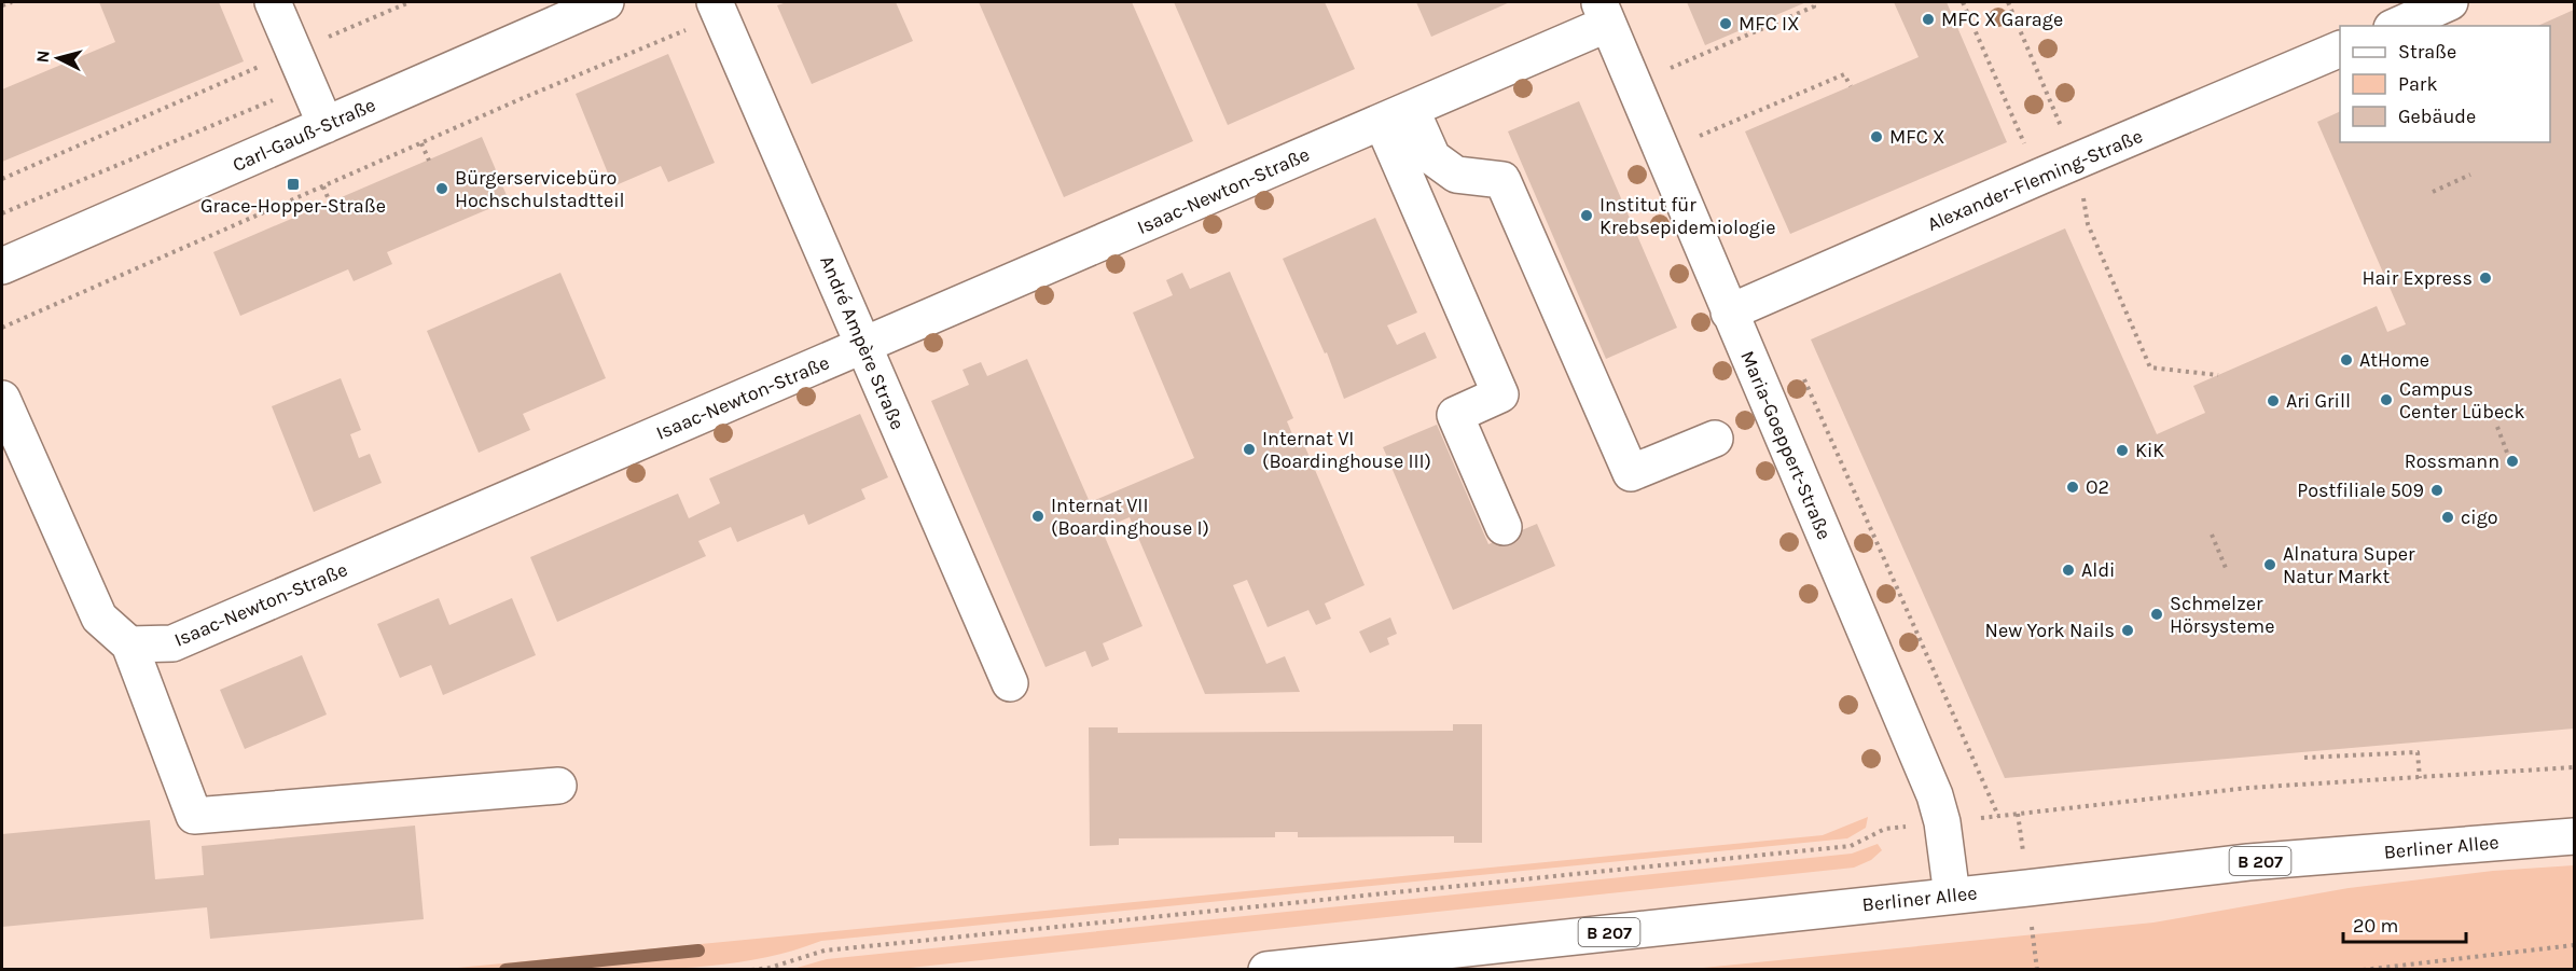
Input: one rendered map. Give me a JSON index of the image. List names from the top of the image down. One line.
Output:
{"streets":{"street":["Carl-Gauß-Straße","Alexander-Fleming-Straße","Isaac-Newton-Straße","André Ampère Straße","Maria-Goeppert-Straße","Berliner Allee","B 207"]},"crossings":[["Alexander-Fleming-Straße","Maria-Goeppert-Straße"],["Isaac-Newton-Straße","André Ampère Straße"],["Isaac-Newton-Straße","Maria-Goeppert-Straße"],["Maria-Goeppert-Straße","Berliner Allee"]],"places":{"other":["MFC X Garage","MFC IX","MFC X","Bürgerservicebüro Hochschulstadtteil","Institut für Krebsepidemiologie","Hair Express","AtHome","Campus Center Lübeck","Ari Grill","Internat VI (Boardinghouse III)","KiK","Rossmann","O2","Postfiliale 509","Internat VII (Boardinghouse I)","cigo","Alnatura Super Natur Markt","Aldi","Schmelzer Hörsysteme","New York Nails"],"transit":["Grace-Hopper-Straße"]},"legend":["Straße","Park","Gebäude"],"scale_bar":"20 m","north":"left"}
